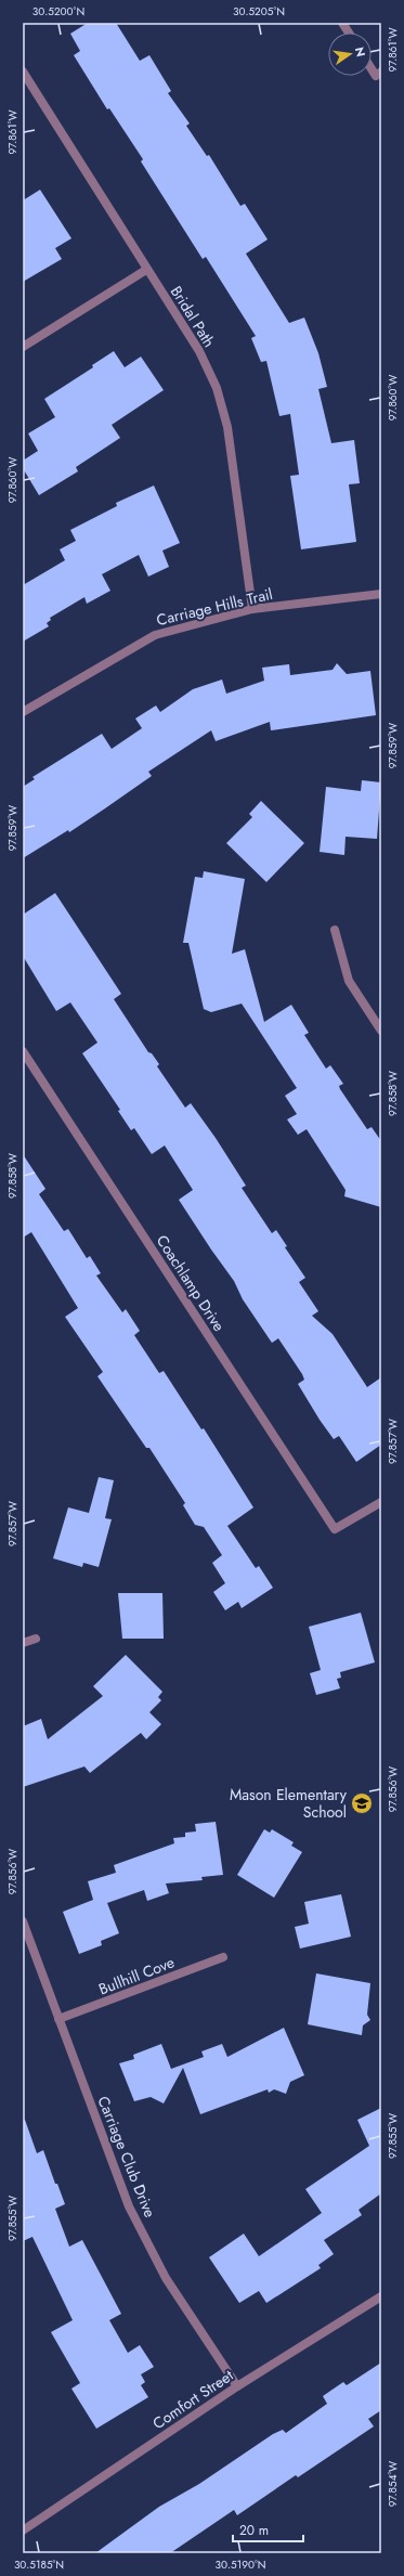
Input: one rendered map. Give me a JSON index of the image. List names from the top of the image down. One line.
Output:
{"streets":{"street":["Bridal Path","Carriage Hills Trail","Coachlamp Drive","Bullhill Cove","Carriage Club Drive","Comfort Street"]},"crossings":[["Bridal Path","Carriage Hills Trail"],["Bullhill Cove","Carriage Club Drive"],["Carriage Club Drive","Comfort Street"]],"places":{"school or university":["Mason Elementary School"]},"scale_bar":"20 m","north":"right","coordinates":["30.5200°N","30.5205°N","97.861°W","97.860°W","97.859°W","97.858°W","97.857°W","97.856°W","97.855°W","97.854°W","30.5185°N","30.5190°N"]}
